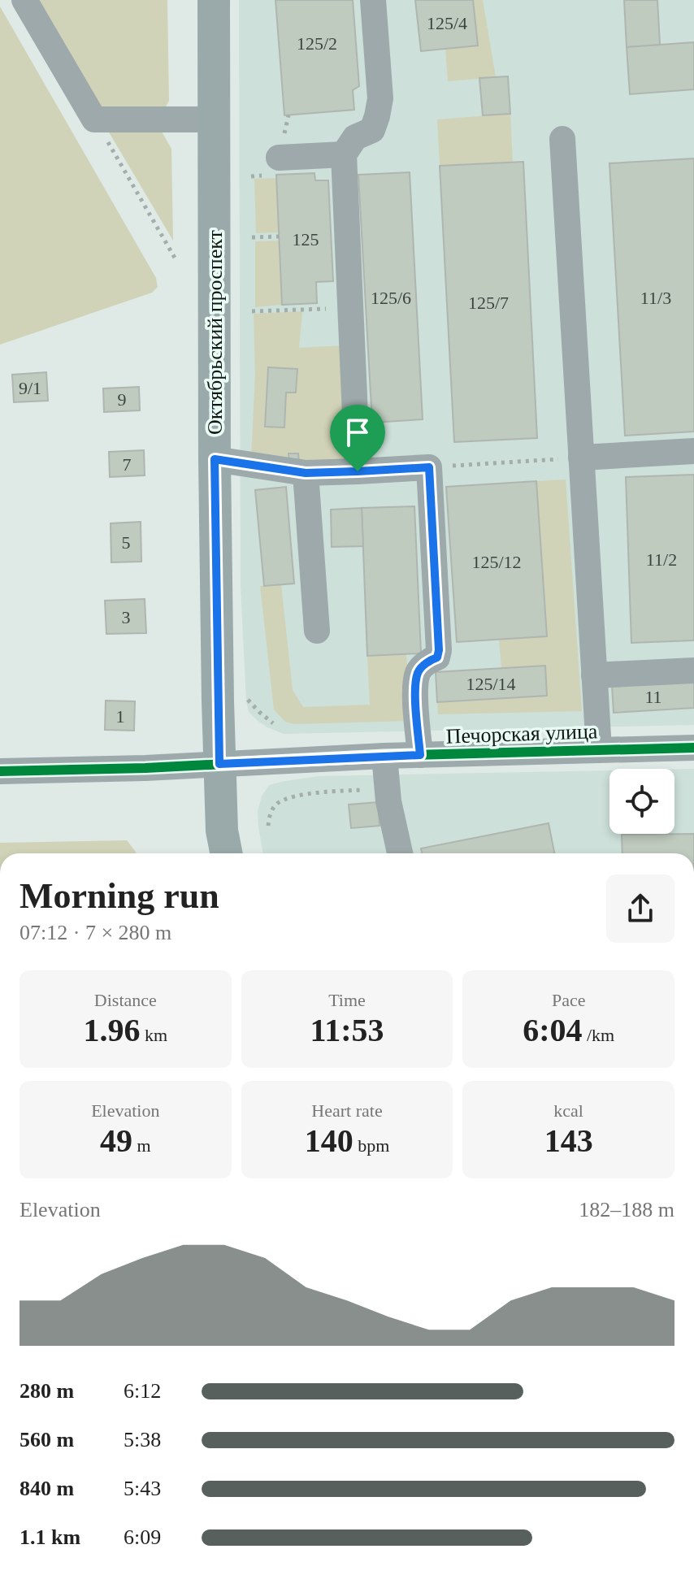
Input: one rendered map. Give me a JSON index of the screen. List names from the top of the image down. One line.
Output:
{"streets":{"main road":["Октябрьский проспект"],"street":["Печорская улица"]},"crossings":[["Октябрьский проспект","Печорская улица"]],"house_numbers":["125/4","125/2","125","125/6","11/3","125/7","9/1","9","7","5","11/2","125/12","3","125/14","11","1"],"page":{"heading":["Morning run","07:12 · 7 × 280 m"],"stats":[["Distance","1.96 km"],["Time","11:53"],["Pace","6:04 /km"],["Elevation","49 m"],["Heart rate","140 bpm"],["kcal","143"]],"chart":["Elevation","182–188 m"],"list":[{"name":"280 m","note":"6:12"},{"name":"560 m","note":"5:38"},{"name":"840 m","note":"5:43"},{"name":"1.1 km","note":"6:09"}]}}
